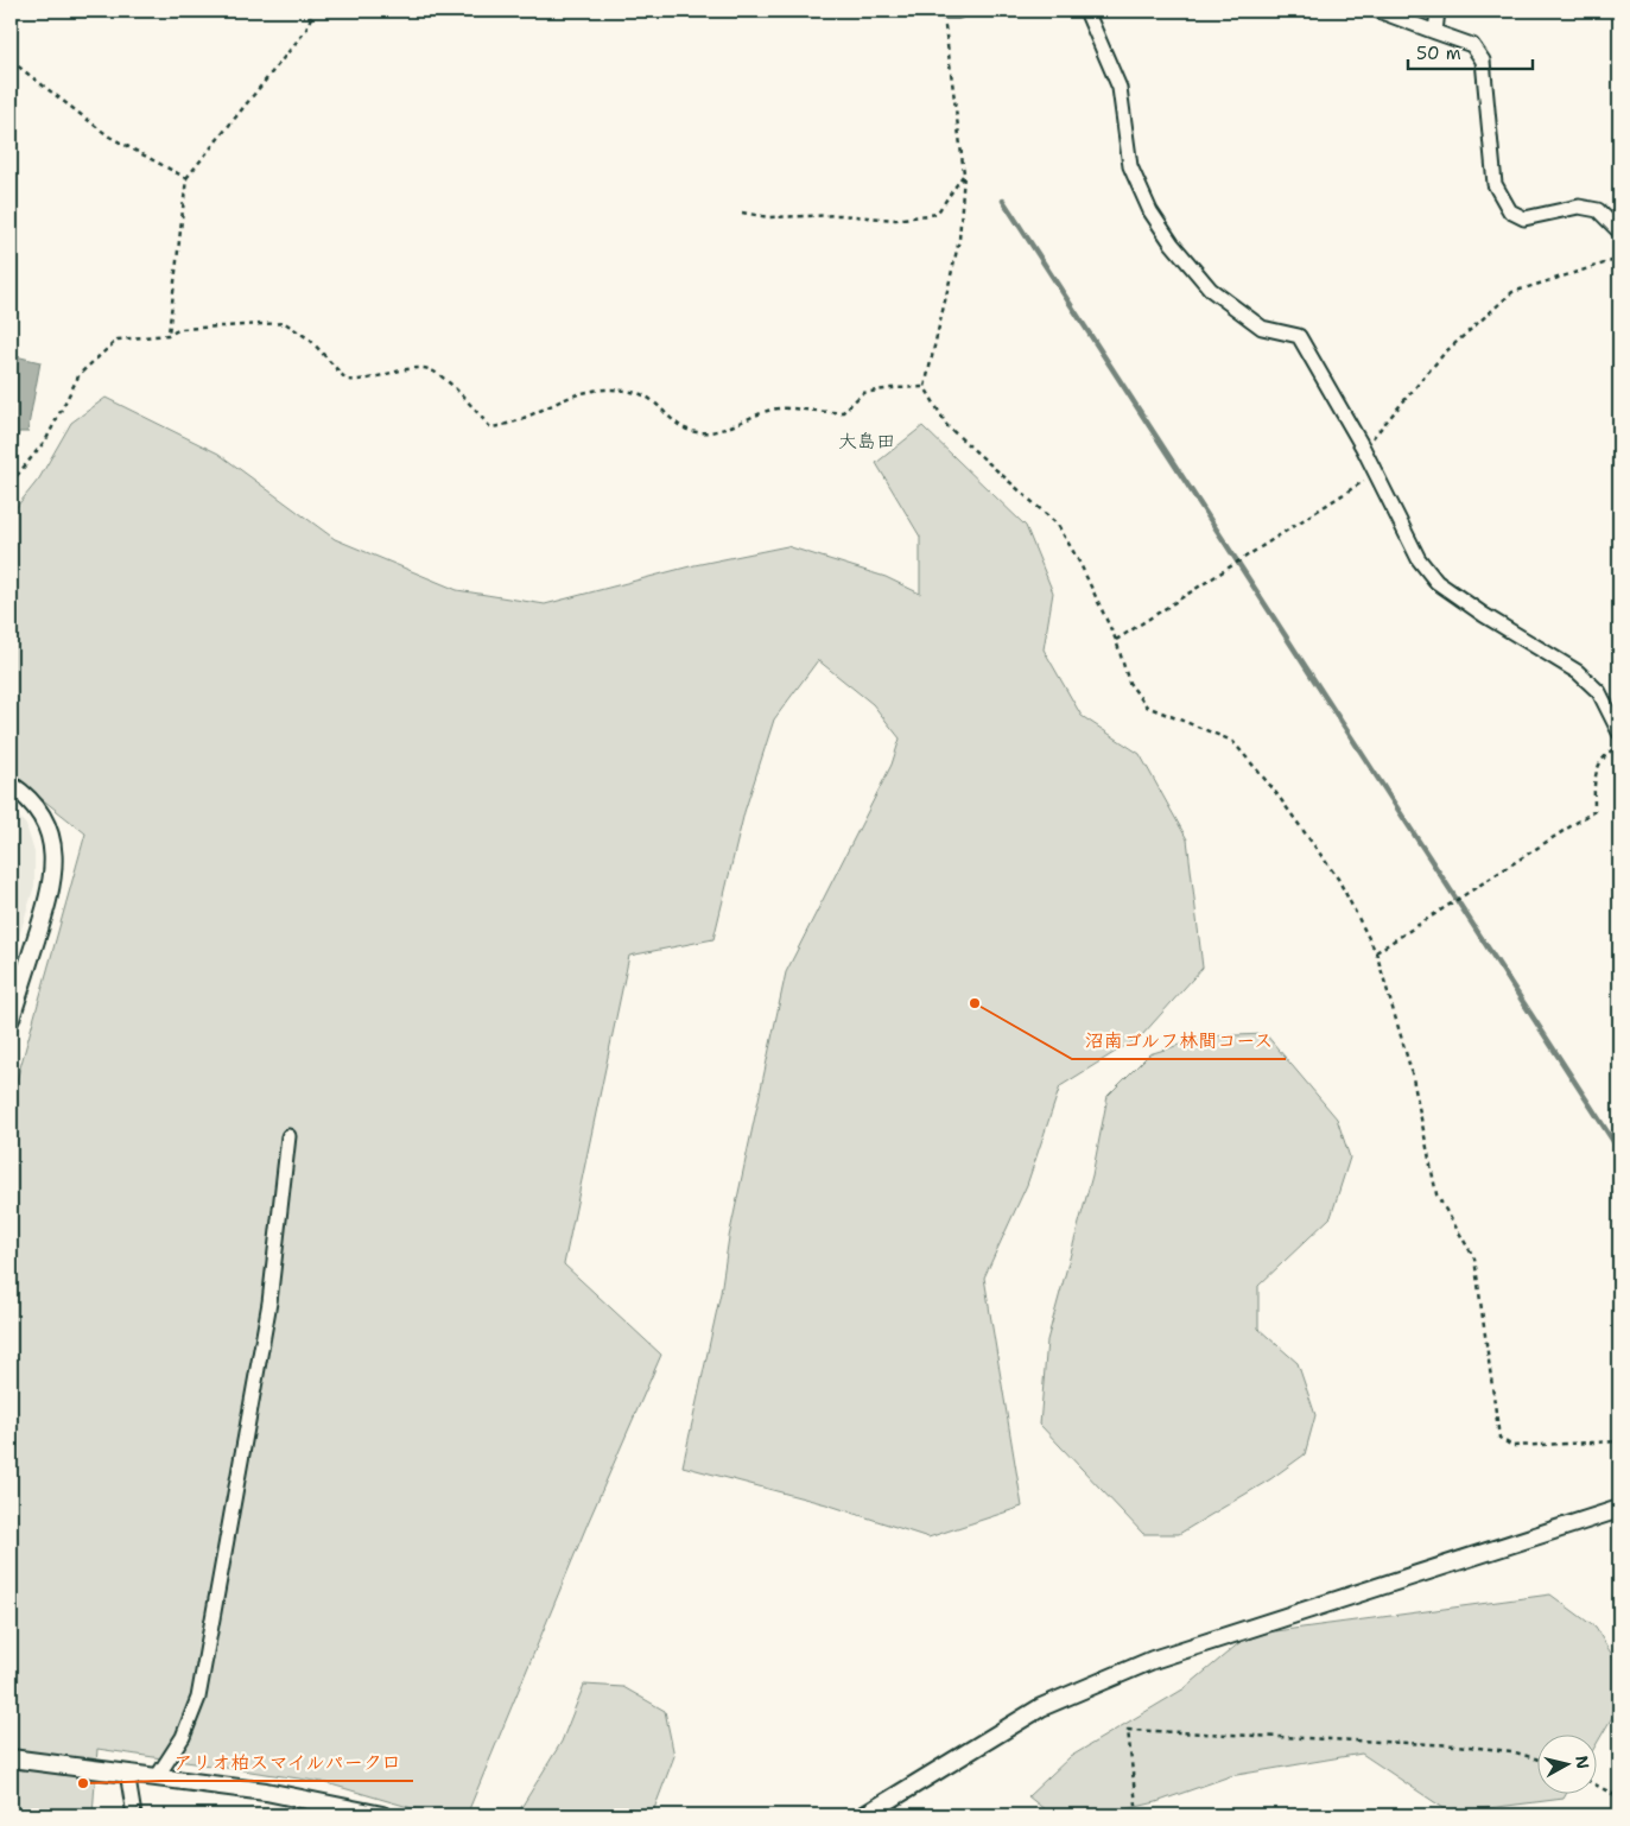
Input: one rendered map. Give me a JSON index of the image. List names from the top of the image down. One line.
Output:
{"districts":["大島田"],"places":["沼南ゴルフ林間コース","アリオ柏スマイルパーク口"],"scale_bar":"50 m","north":"right"}
